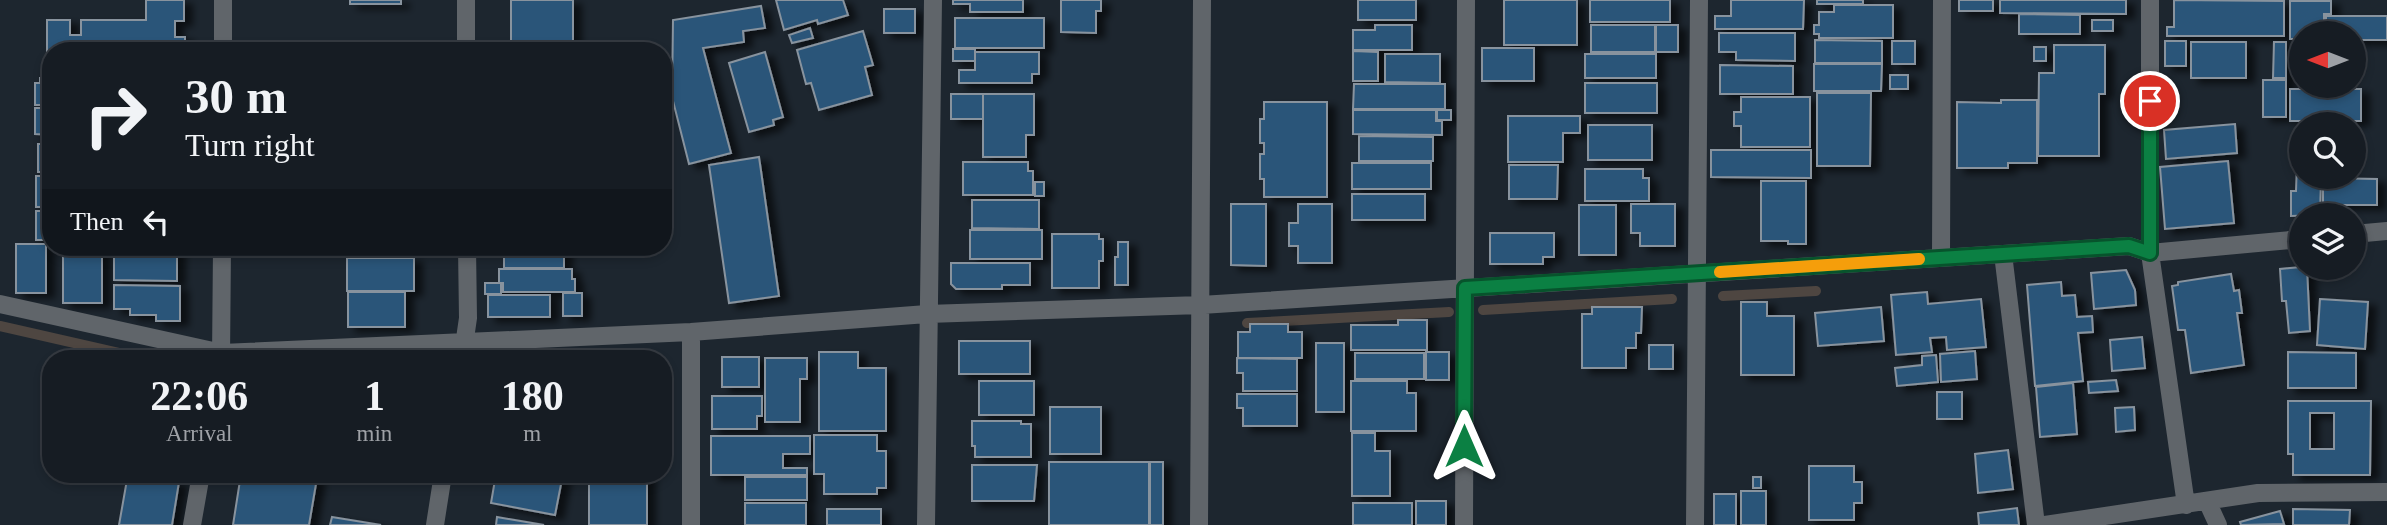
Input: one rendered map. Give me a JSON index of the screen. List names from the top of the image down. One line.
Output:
{"north":"left","page":{"turn":["30 m","Turn right"],"then":"Then","eta":["22:06","Arrival","1","min","180","m"]}}
